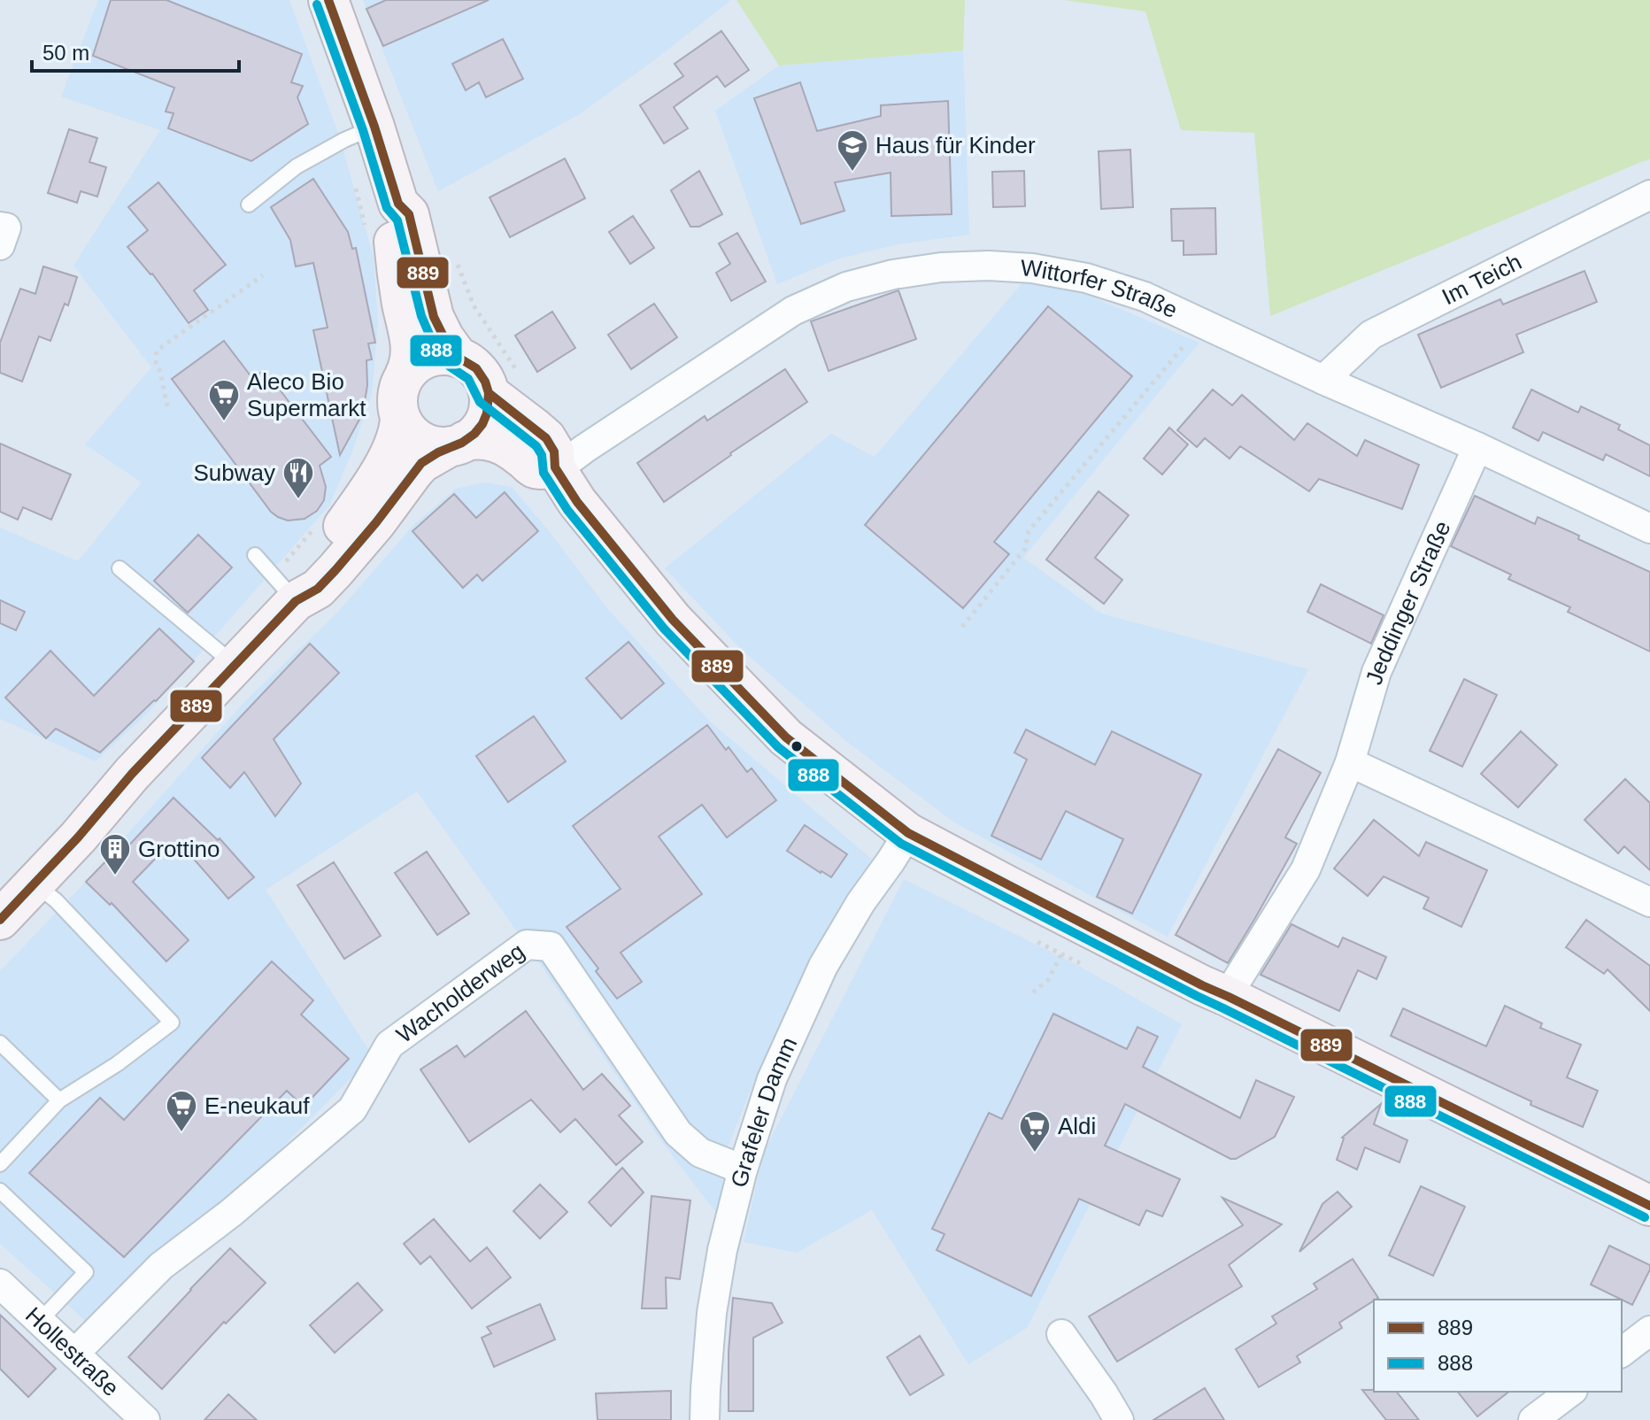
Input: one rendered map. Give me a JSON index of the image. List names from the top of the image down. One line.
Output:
{"streets":{"street":["Im Teich","Wittorfer Straße","Jeddinger Straße","Wacholderweg","Grafeler Damm","Hollestraße"]},"crossings":[["Im Teich","Wittorfer Straße"],["Wittorfer Straße","Jeddinger Straße"],["Wacholderweg","Grafeler Damm"],["Wacholderweg","Hollestraße"]],"places":{"school or university":["Haus für Kinder"],"supermarket":["Aleco Bio Supermarkt","E-neukauf","Aldi"],"restaurant":["Subway"],"building":["Grottino"]},"lines":["transit line 889","transit line 888"],"legend":["889","888"],"scale_bar":"50 m"}
